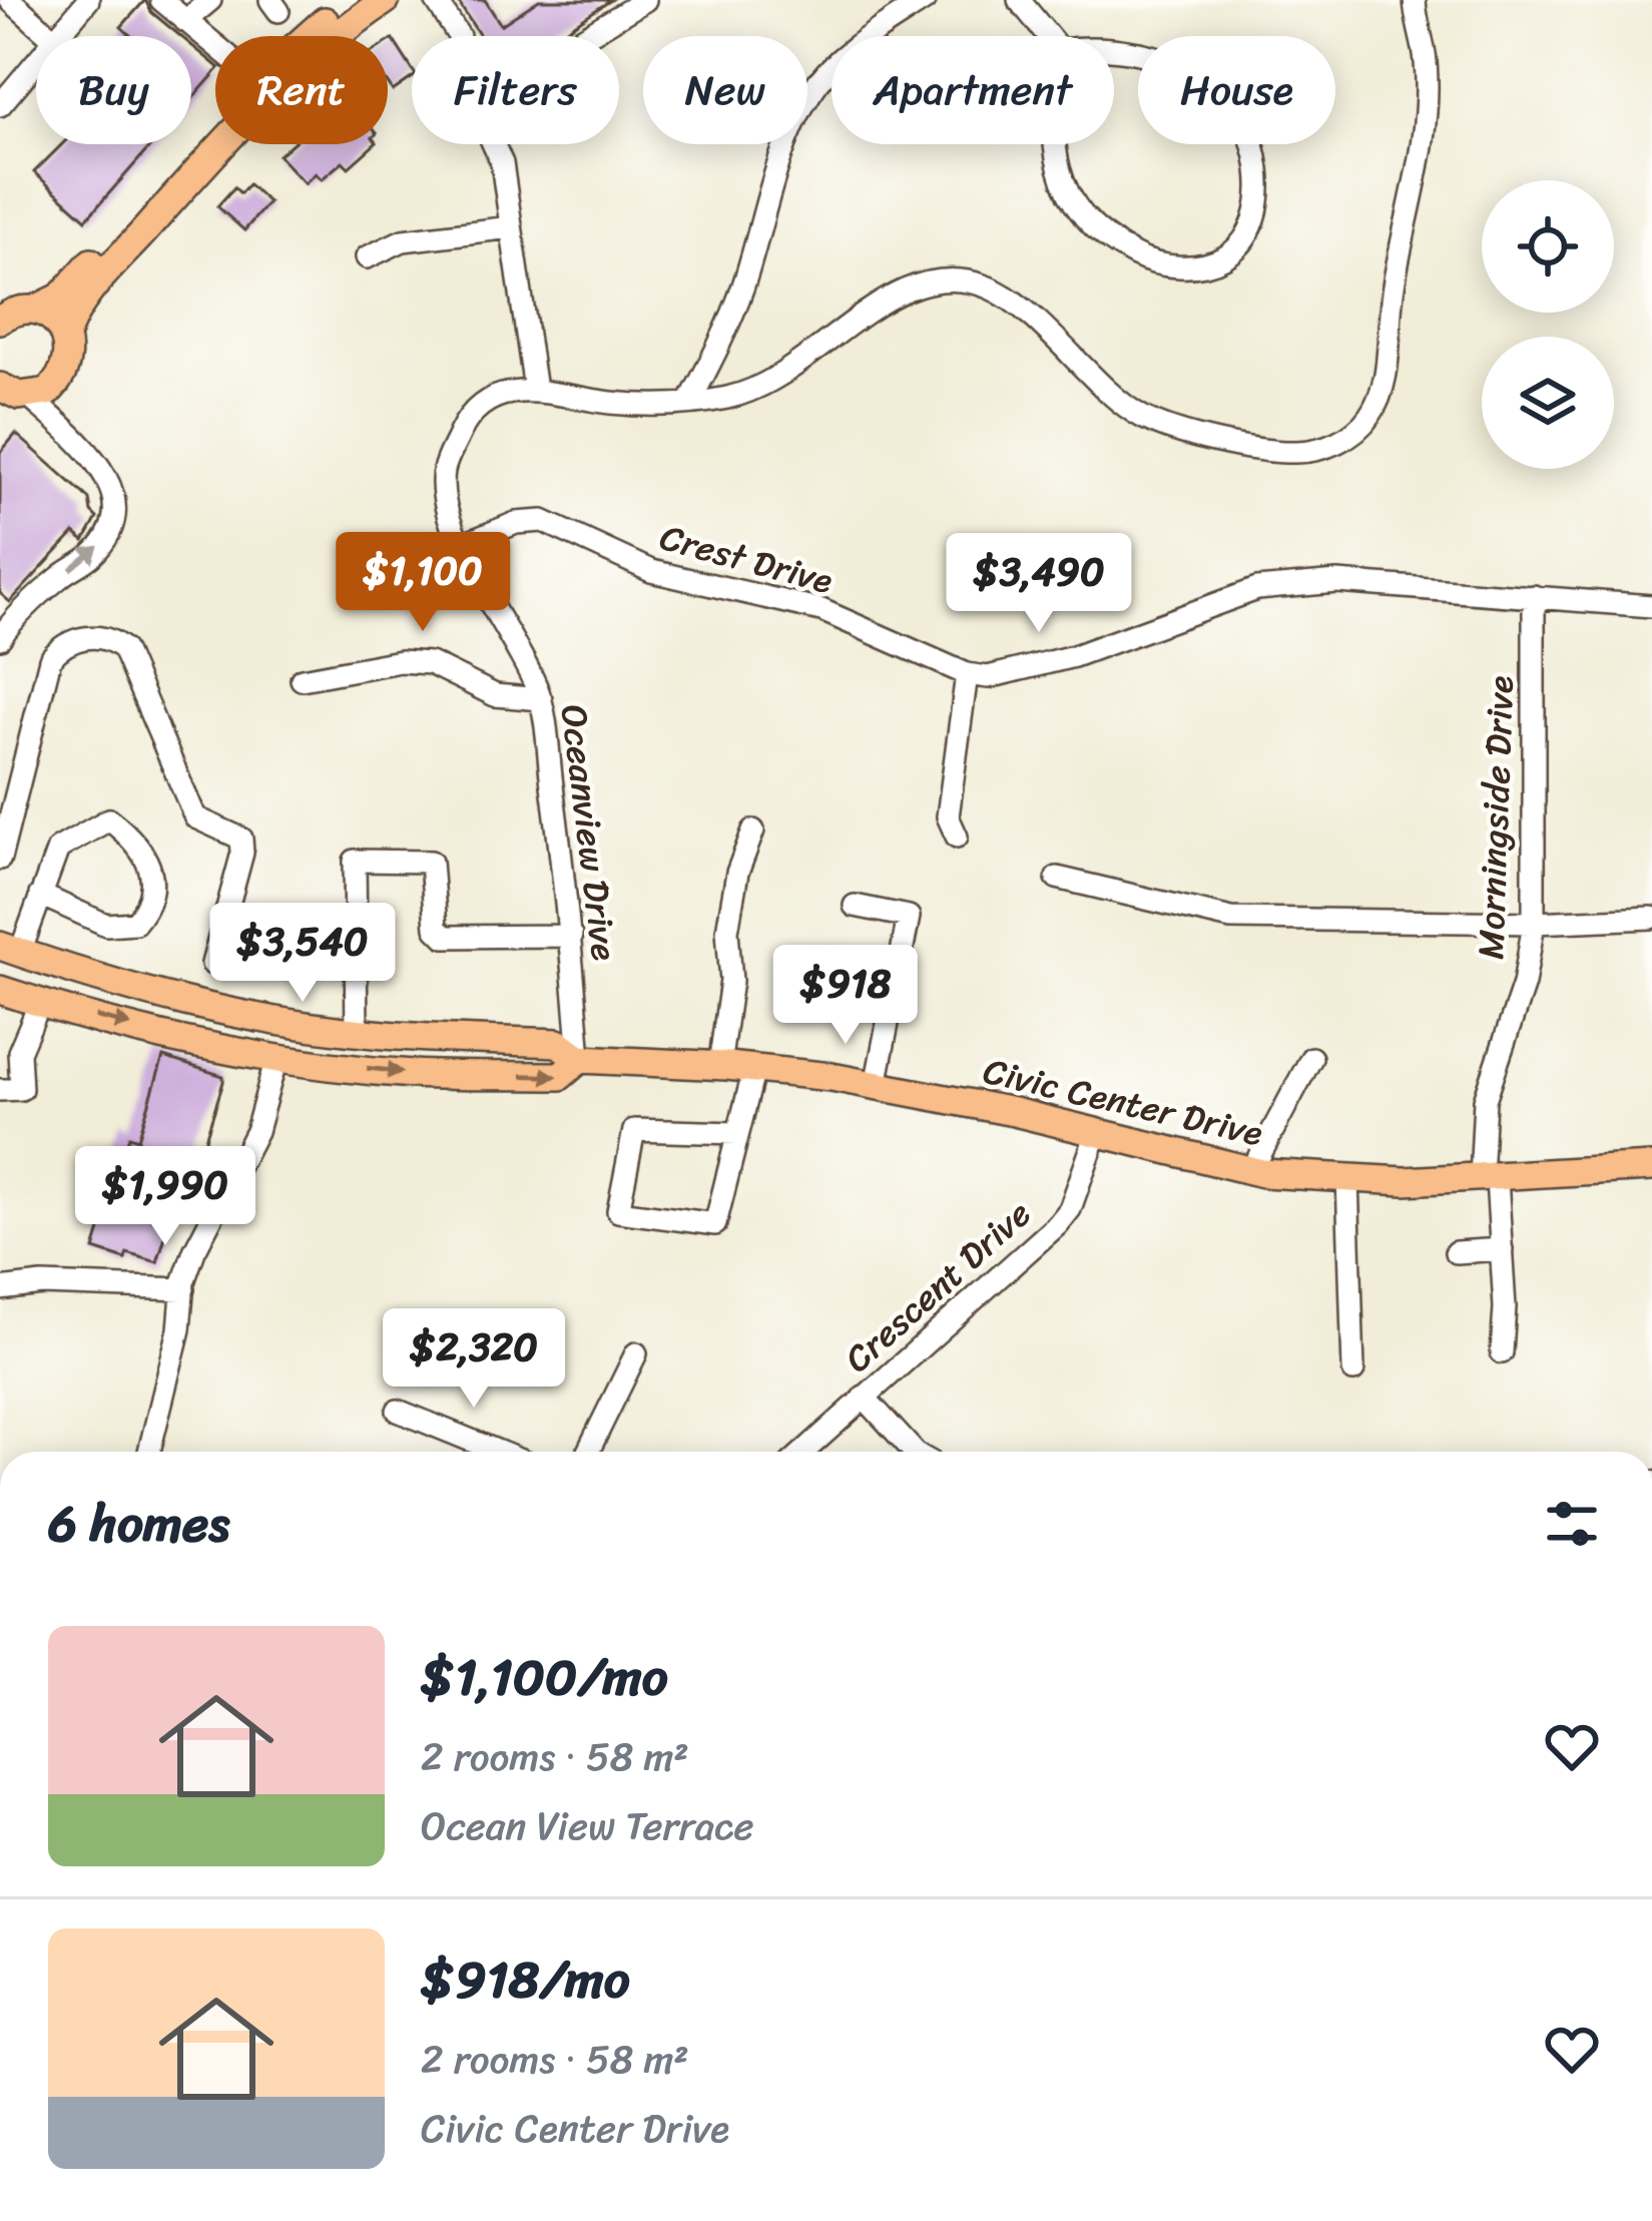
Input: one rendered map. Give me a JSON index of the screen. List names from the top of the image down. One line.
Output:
{"streets":{"main road":["Civic Center Drive"],"street":["Crest Drive","Morningside Drive","Oceanview Drive","Crescent Drive"]},"crossings":[["Crest Drive","Morningside Drive"],["Crest Drive","Oceanview Drive"],["Morningside Drive","Civic Center Drive"],["Oceanview Drive","Civic Center Drive"],["Civic Center Drive","Crescent Drive"]],"page":{"chip":["Buy","Rent","Filters","New","Apartment","House"],"price":["$1,100","$3,490","$3,540","$918","$1,990","$2,320"],"heading":"6 homes","list":[{"name":"$1,100/mo","note":"2 rooms · 58 m² · Ocean View Terrace"},{"name":"$918/mo","note":"2 rooms · 58 m² · Civic Center Drive"}]}}
